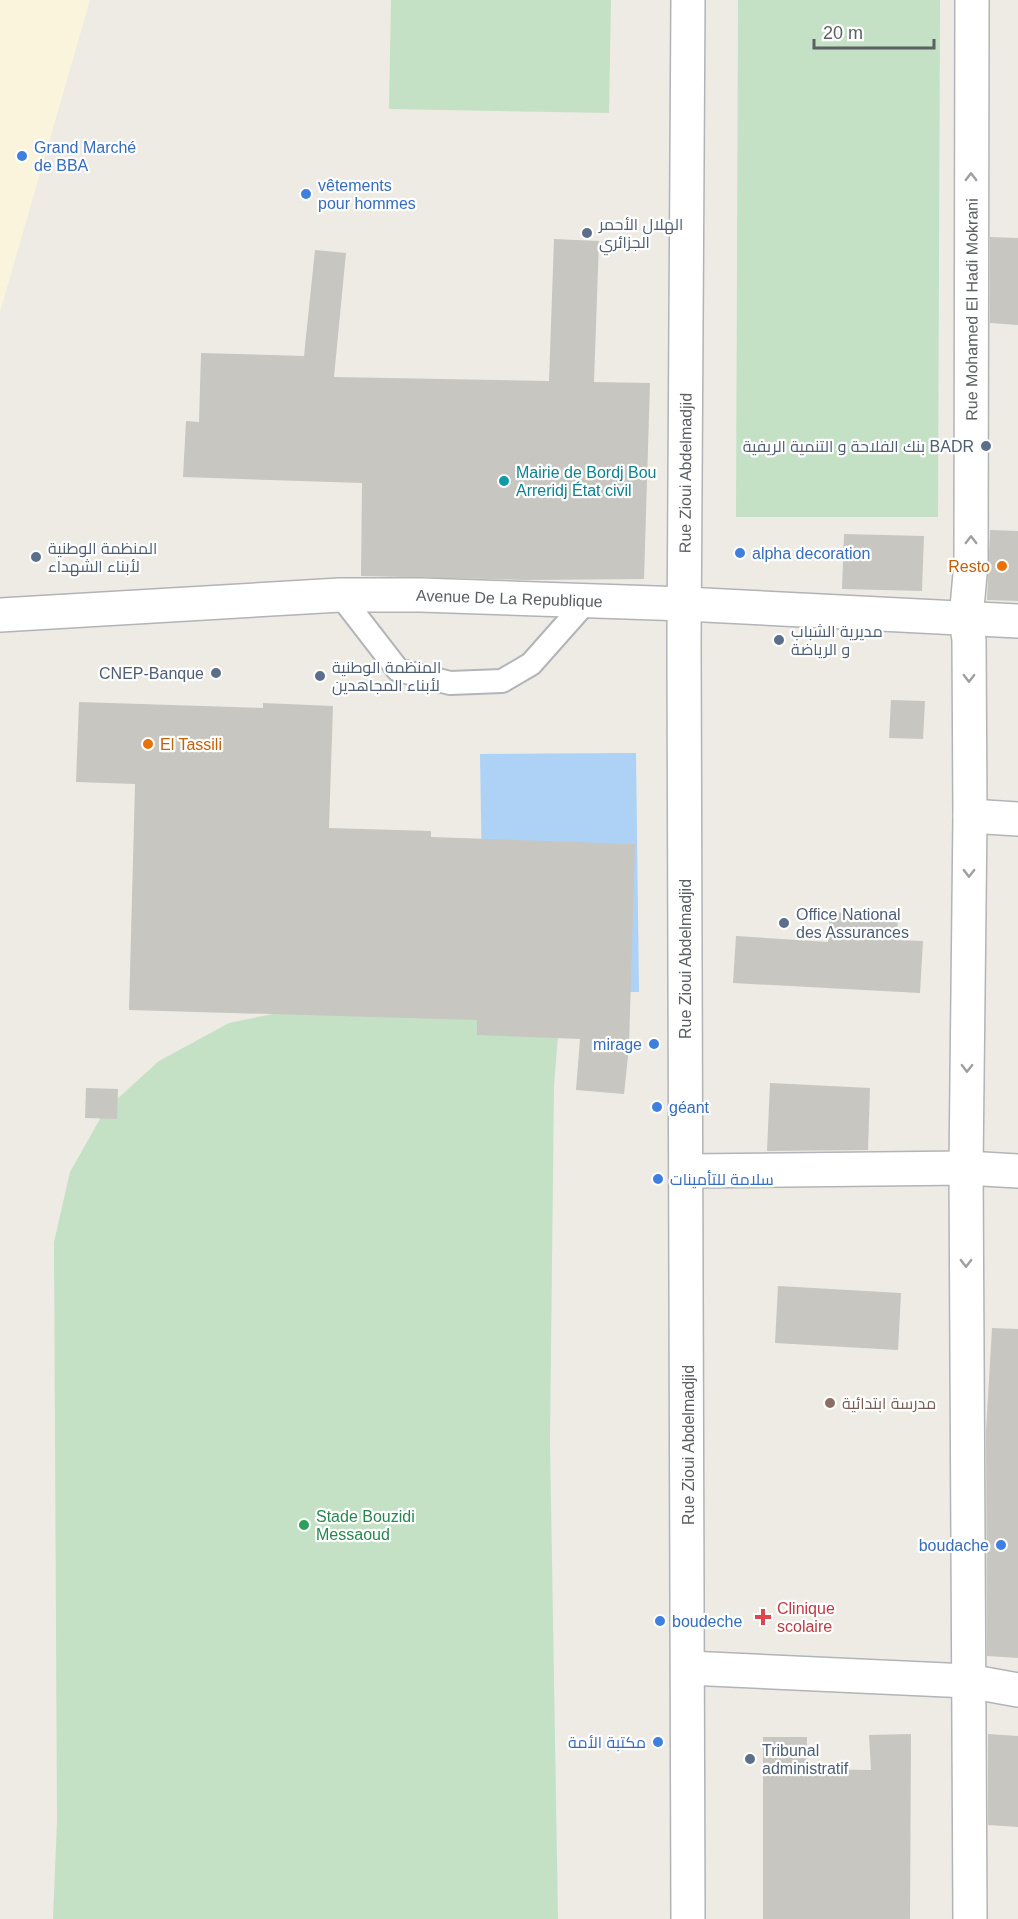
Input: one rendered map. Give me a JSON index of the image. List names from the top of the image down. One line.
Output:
{"streets":{"main road":["Rue Mohamed El Hadi Mokrani","Rue Zioui Abdelmadjid","Avenue De La Republique"]},"crossings":[["Rue Mohamed El Hadi Mokrani","Avenue De La Republique"],["Rue Zioui Abdelmadjid","Avenue De La Republique"]],"places":{"other":["Grand Marché de BBA","vêtements pour hommes","الهلال الأحمر الجزائري","بنك الفلاحة و التنمية الريفية BADR","Mairie de Bordj Bou Arreridj État civil","alpha decoration","المنظمة الوطنية لأبناء الشهداء","Resto","مديرية الشباب و الرياضة","CNEP-Banque","المنظمة الوطنية لأبناء المجاهدين","El Tassili","Office National des Assurances","mirage","géant","سلامة للتأمينات","مدرسة ابتدائية","Stade Bouzidi Messaoud","boudache","boudeche","مكتبة الأمة","Tribunal administratif"],"health":["Clinique scolaire"]},"scale_bar":"20 m"}
